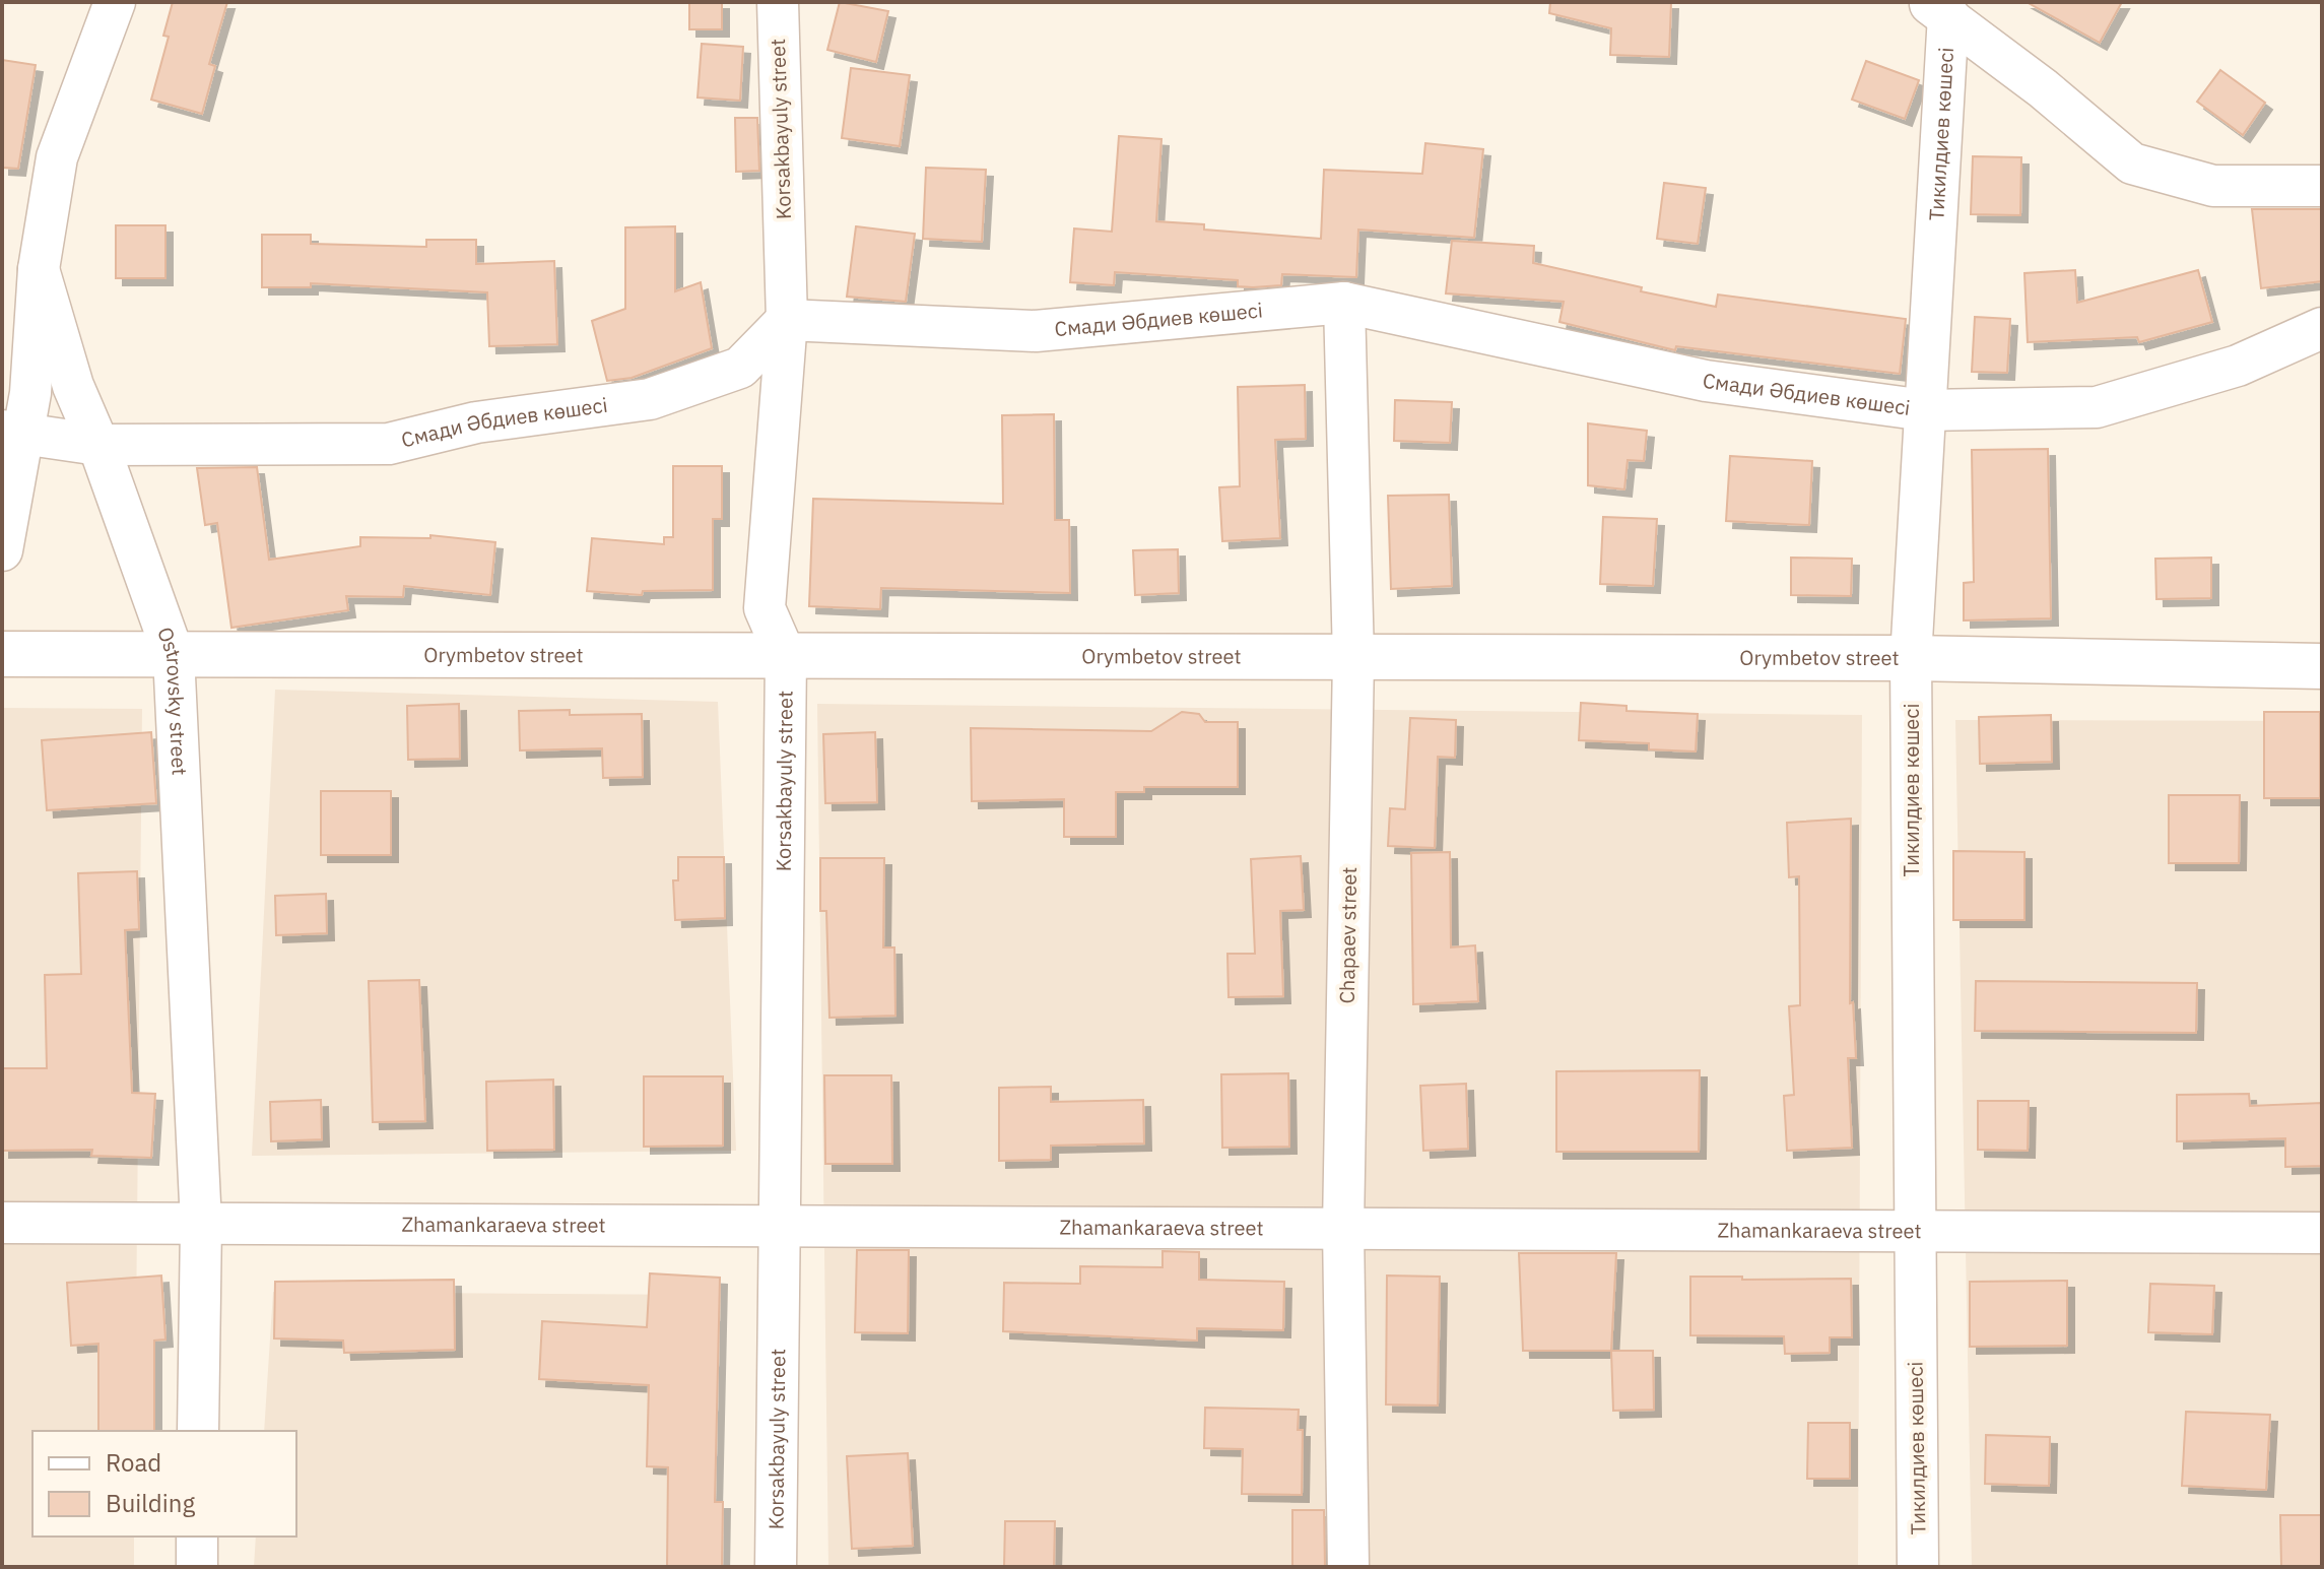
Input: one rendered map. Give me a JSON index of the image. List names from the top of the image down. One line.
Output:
{"streets":{"main road":["Orymbetov street"],"street":["Korsakbayuly street","Тикилдиев көшесі","Смади Әбдиев көшесі","Ostrovsky street","Chapaev street","Zhamankaraeva street"]},"crossings":[["Korsakbayuly street","Смади Әбдиев көшесі"],["Korsakbayuly street","Orymbetov street"],["Korsakbayuly street","Zhamankaraeva street"],["Тикилдиев көшесі","Смади Әбдиев көшесі"],["Тикилдиев көшесі","Orymbetov street"],["Тикилдиев көшесі","Zhamankaraeva street"],["Смади Әбдиев көшесі","Ostrovsky street"],["Смади Әбдиев көшесі","Chapaev street"],["Orymbetov street","Ostrovsky street"],["Orymbetov street","Chapaev street"],["Ostrovsky street","Zhamankaraeva street"],["Chapaev street","Zhamankaraeva street"]],"legend":["Road","Building"]}
